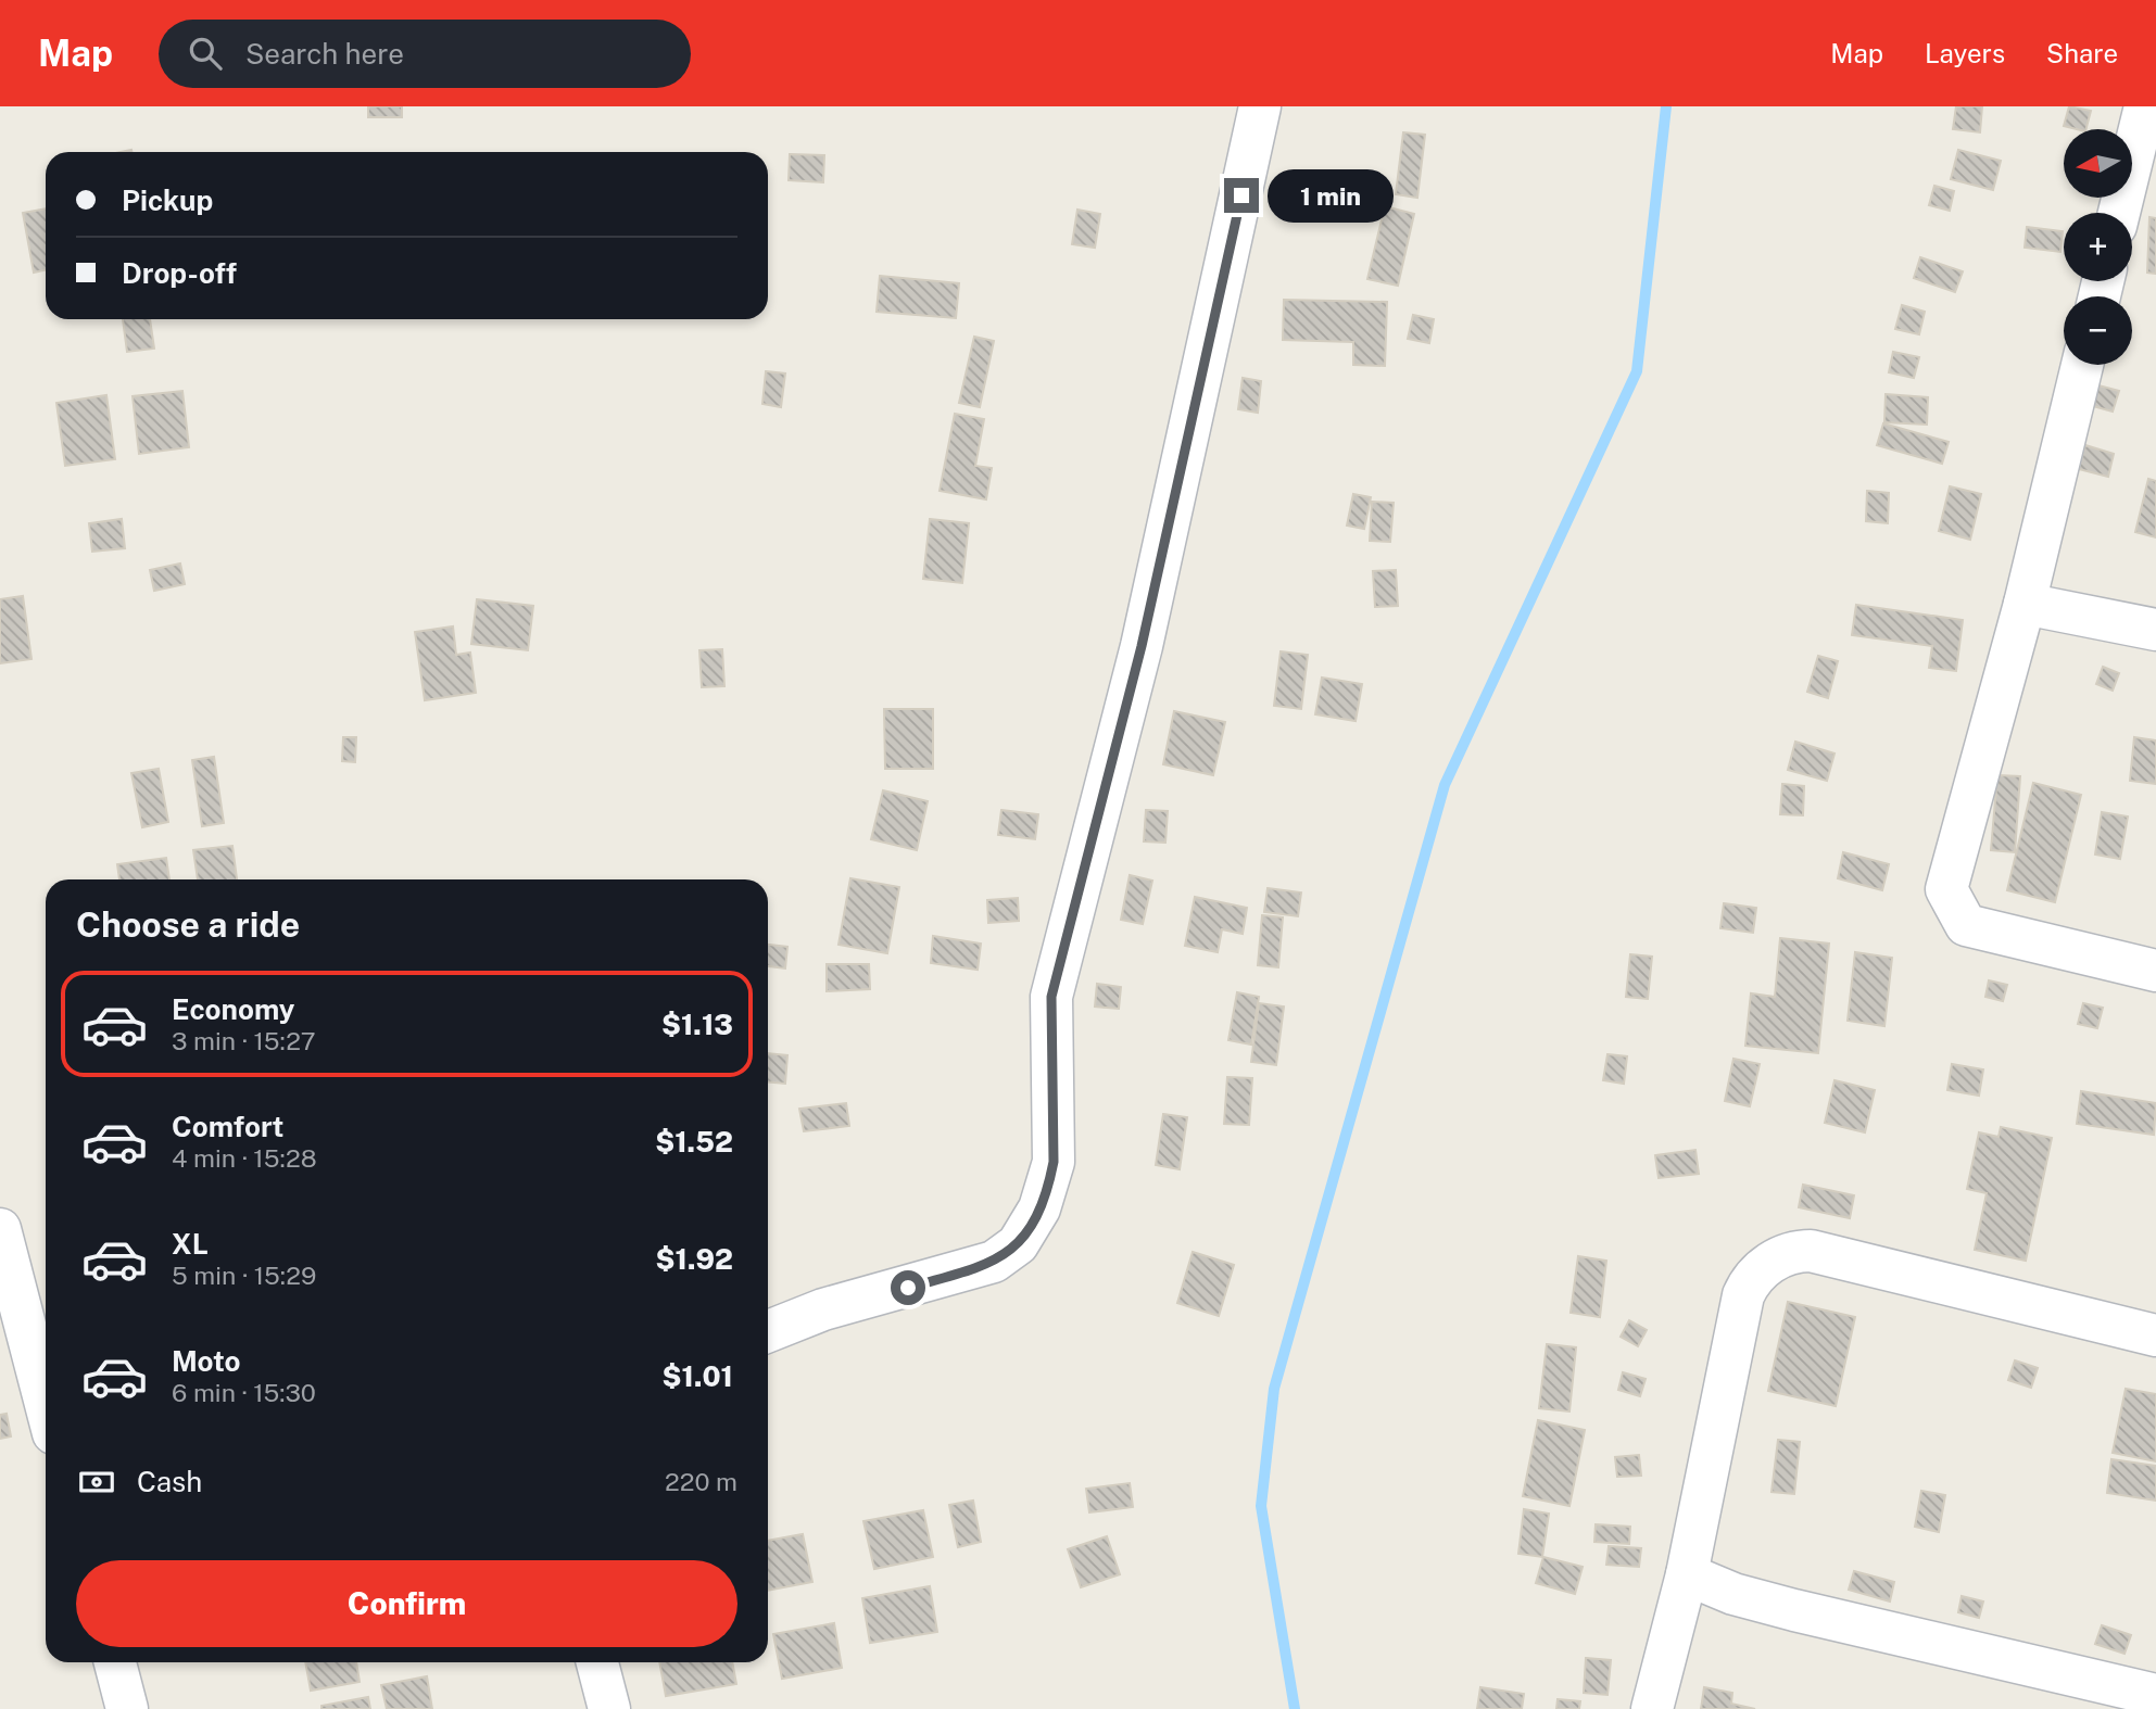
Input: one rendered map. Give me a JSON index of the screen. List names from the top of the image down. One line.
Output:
{"north":"left","page":{"header":"Map","search":"Search here","nav":["Map","Layers","Share"],"map_buttons":["+","−"],"banner":["Pickup","Drop-off"],"bubble":"1 min","heading":"Choose a ride","list":[{"name":"Economy","note":"3 min · 15:27","value":"$1.13"},{"name":"Comfort","note":"4 min · 15:28","value":"$1.52"},{"name":"XL","note":"5 min · 15:29","value":"$1.92"},{"name":"Moto","note":"6 min · 15:30","value":"$1.01"}],"pay":["Cash","220 m"],"buttons":"Confirm"}}
